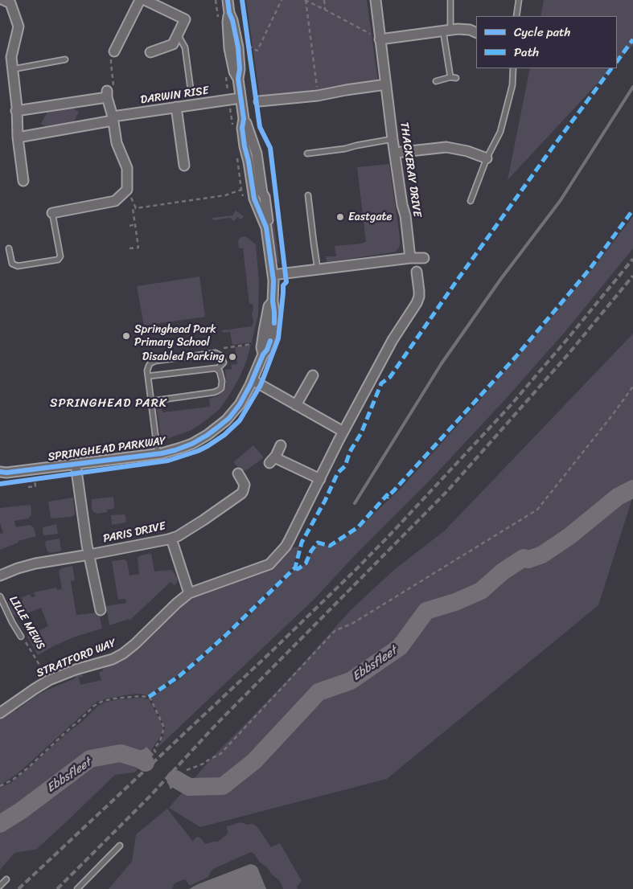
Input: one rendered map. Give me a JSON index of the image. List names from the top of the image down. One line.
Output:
{"streets":{"street":["DARWIN RISE","THACKERAY DRIVE","SPRINGHEAD PARKWAY","PARIS DRIVE","STRATFORD WAY"],"lane":["LILLE MEWS"]},"crossings":[["DARWIN RISE","SPRINGHEAD PARKWAY"],["LILLE MEWS","STRATFORD WAY"]],"districts":["SPRINGHEAD PARK"],"water":["Ebbsfleet"],"places":["Eastgate","Springhead Park Primary School","Disabled Parking"],"legend":["Cycle path","Path"]}
